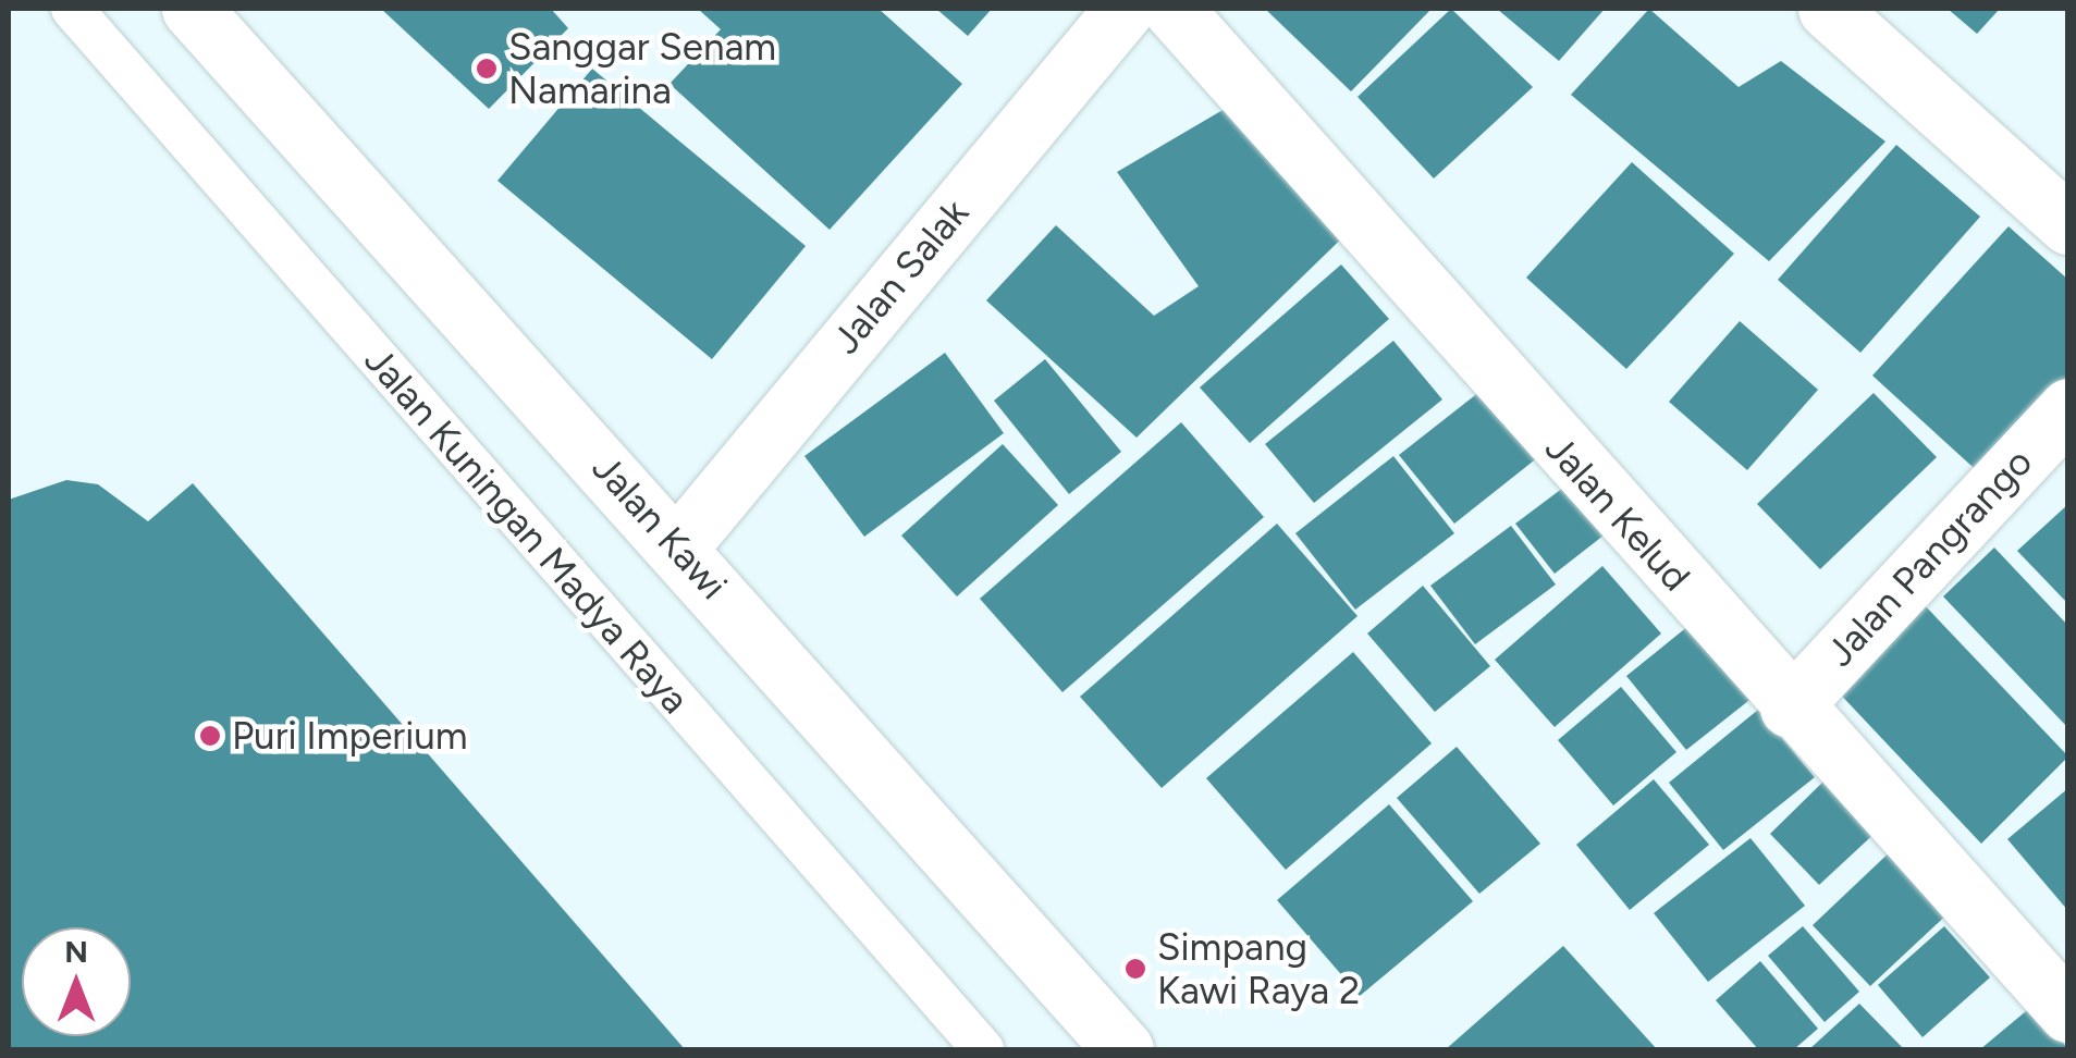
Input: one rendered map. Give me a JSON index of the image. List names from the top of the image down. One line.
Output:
{"streets":{"street":["Jalan Salak","Jalan Kelud","Jalan Kawi","Jalan Pangrango"],"lane":["Jalan Kuningan Madya Raya"]},"crossings":[["Jalan Salak","Jalan Kawi"],["Jalan Kelud","Jalan Pangrango"]],"places":["Sanggar Senam Namarina","Puri Imperium","Simpang Kawi Raya 2"],"north":"top"}
